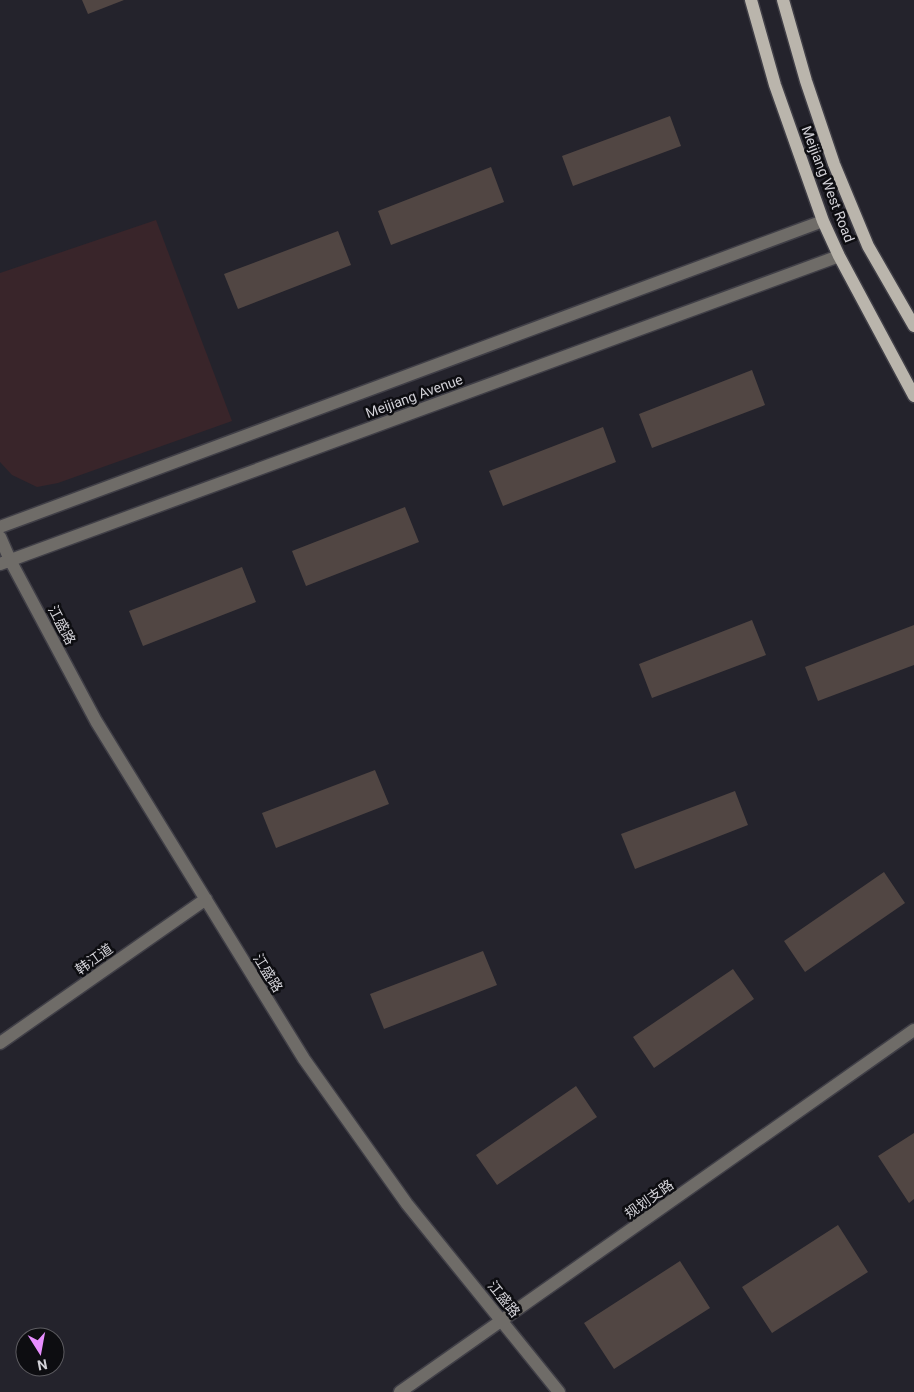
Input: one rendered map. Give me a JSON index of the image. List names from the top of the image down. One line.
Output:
{"streets":{"main road":["Meijiang West Road"],"street":["Meijiang Avenue","江盛路","韩江道","规划支路"]},"crossings":[["Meijiang West Road","Meijiang Avenue"],["Meijiang Avenue","江盛路"],["江盛路","韩江道"],["江盛路","规划支路"]],"north":"bottom"}
